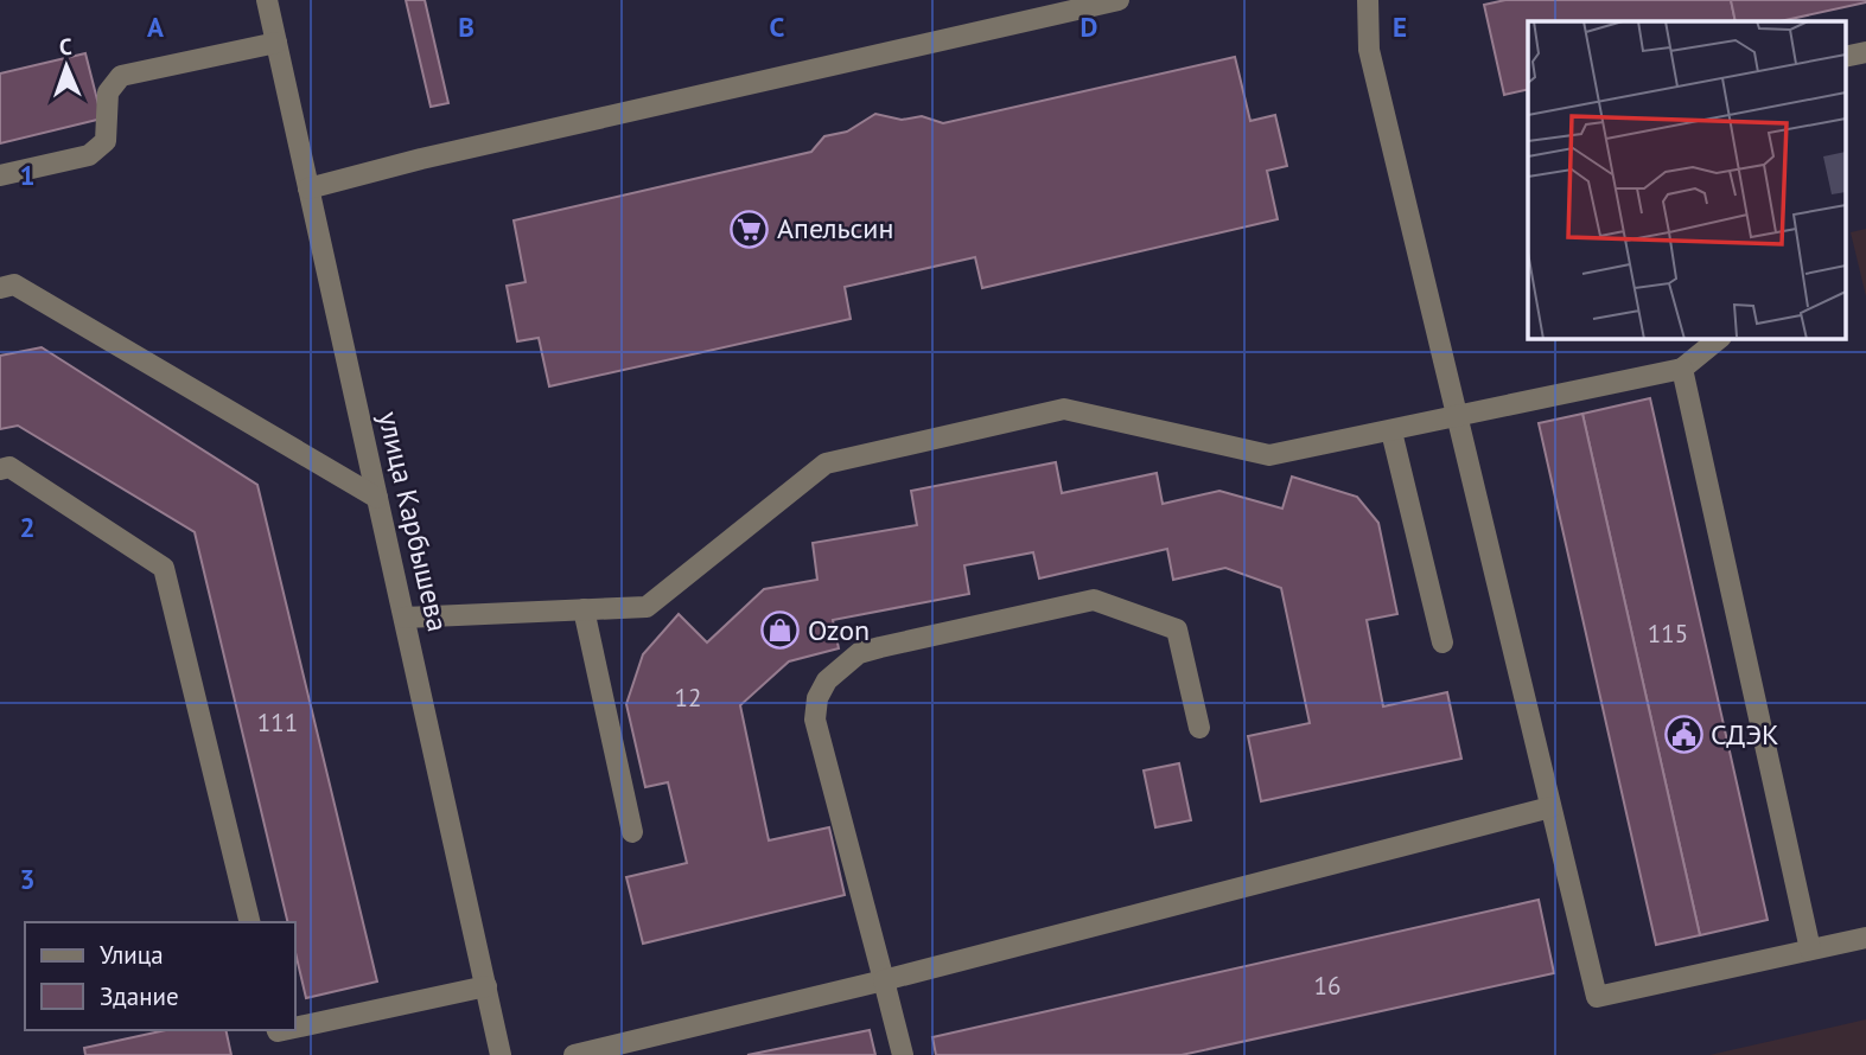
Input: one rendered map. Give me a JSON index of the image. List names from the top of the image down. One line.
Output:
{"streets":{"street":["улица Карбышева"]},"places":{"supermarket":["Апельсин"],"shop":["Ozon"],"public building":["СДЭК"]},"house_numbers":["115","12","111","16"],"legend":["Улица","Здание"],"north":"top","grid":{"columns":["A","B","C","D","E"],"rows":["1","2","3"]}}
